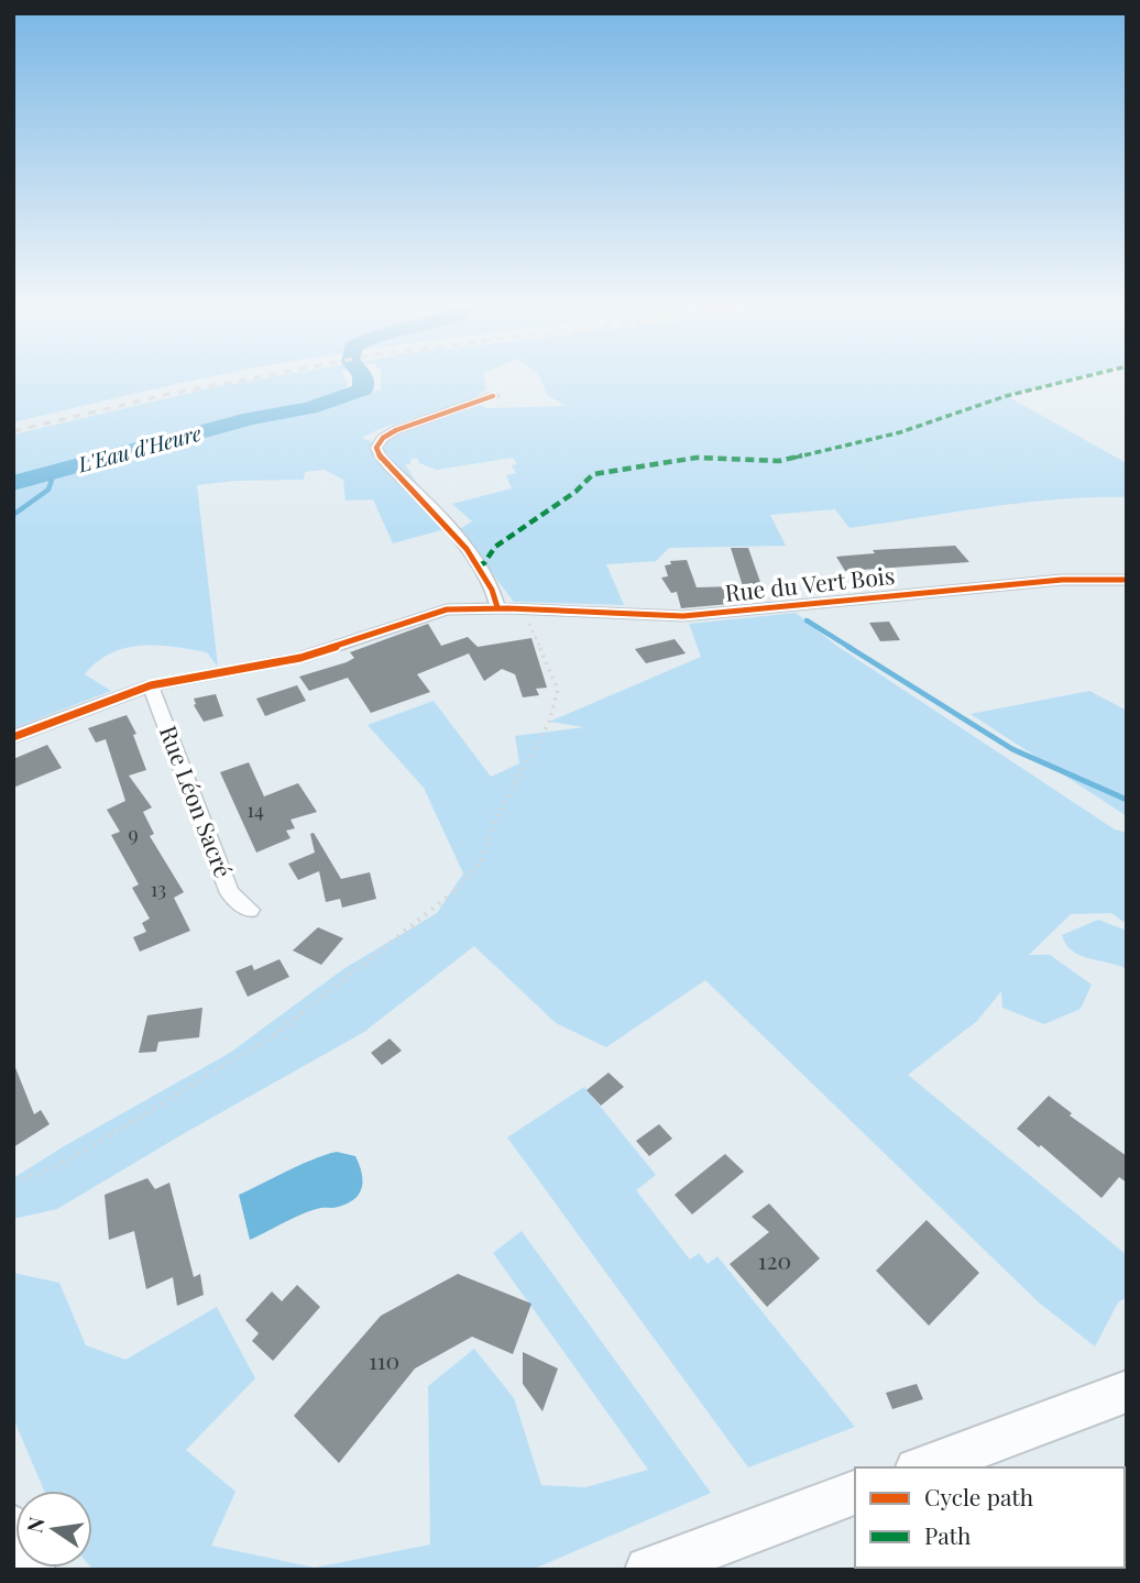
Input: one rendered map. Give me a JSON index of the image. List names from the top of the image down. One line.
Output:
{"streets":{"street":["Rue du Vert Bois","Rue Léon Sacré"]},"crossings":[["Rue du Vert Bois","Rue Léon Sacré"]],"water":["L'Eau d'Heure"],"house_numbers":["14","9","13","120","110"],"legend":["Cycle path","Path"],"north":"left"}
